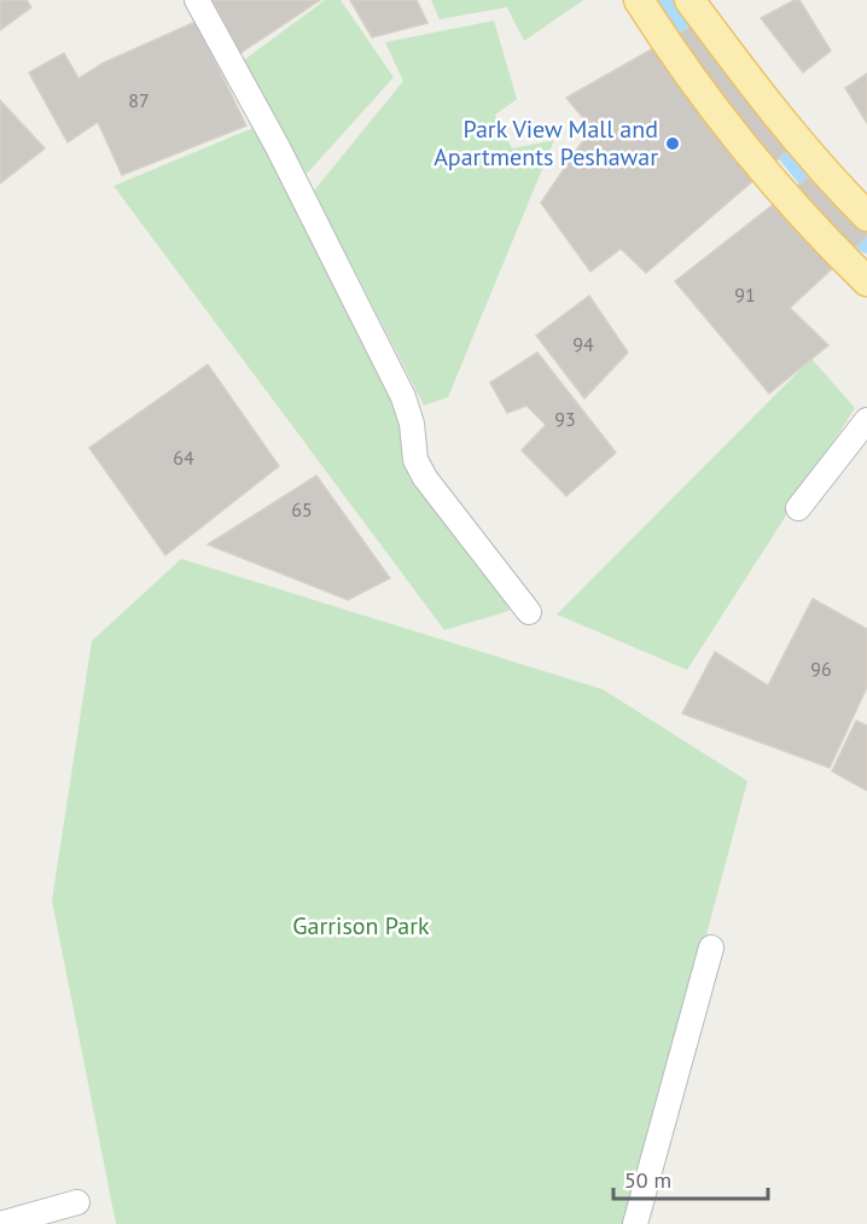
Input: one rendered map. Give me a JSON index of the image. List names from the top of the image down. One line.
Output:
{"parks":["Garrison Park"],"places":["Park View Mall and Apartments Peshawar"],"house_numbers":["87","91","94","93","64","65","96"],"scale_bar":"50 m"}
